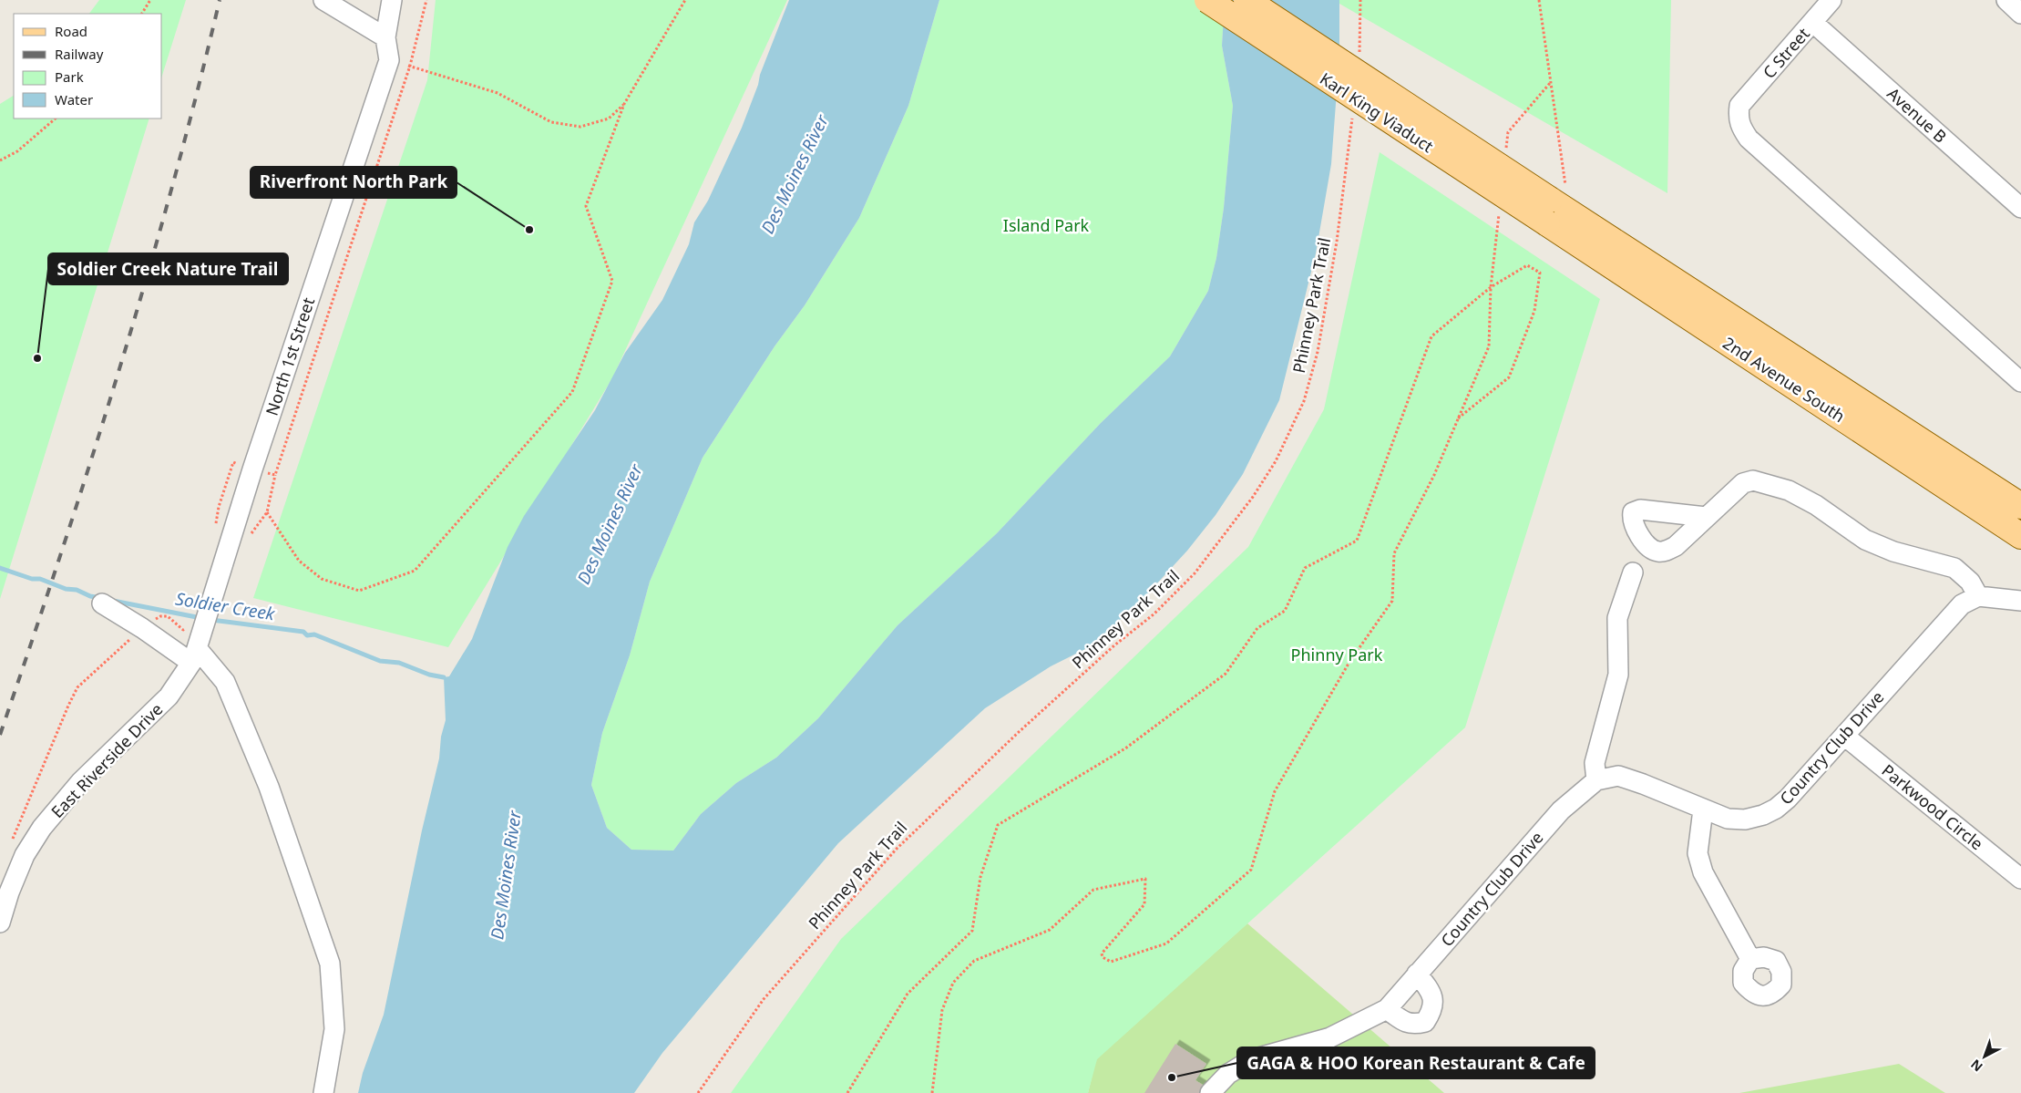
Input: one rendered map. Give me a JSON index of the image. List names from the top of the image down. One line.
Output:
{"streets":{"main road":["Karl King Viaduct","2nd Avenue South"],"street":["C Street","Avenue B","North 1st Street","Country Club Drive","East Riverside Drive","Parkwood Circle"],"path":["Phinney Park Trail"]},"crossings":[["C Street","Avenue B"],["Karl King Viaduct","2nd Avenue South"],["North 1st Street","East Riverside Drive"],["Country Club Drive","Parkwood Circle"]],"water":["Des Moines River","Soldier Creek"],"parks":["Island Park","Phinny Park"],"places":["Riverfront North Park","Soldier Creek Nature Trail","GAGA & HOO Korean Restaurant & Cafe"],"legend":["Road","Railway","Park","Water"],"north":"bottom left"}
